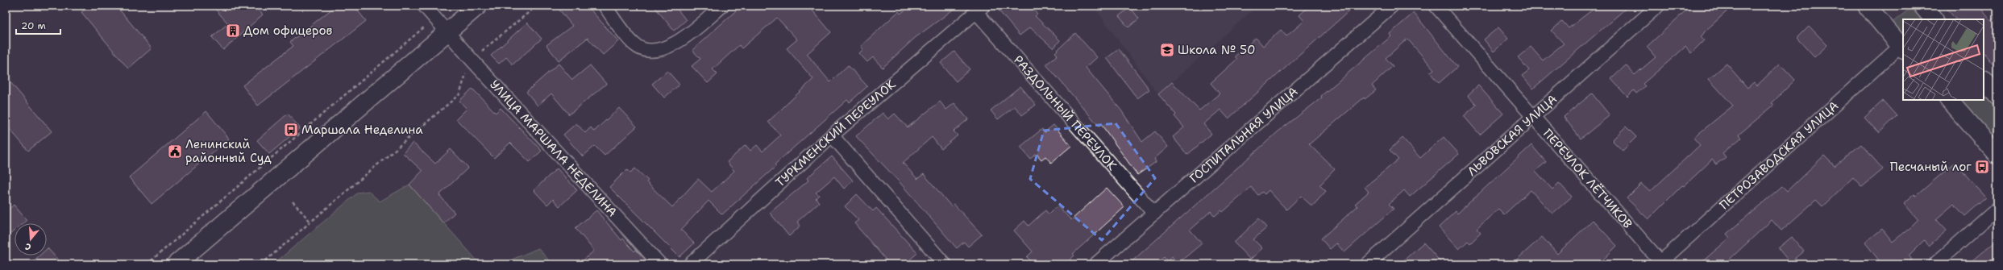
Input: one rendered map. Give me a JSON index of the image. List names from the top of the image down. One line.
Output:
{"streets":{"street":["РАЗДОЛЬНЫЙ ПЕРЕУЛОК","ТУРКМЕНСКИЙ ПЕРЕУЛОК","ГОСПИТАЛЬНАЯ УЛИЦА","ЛЬВОВСКАЯ УЛИЦА","УЛИЦА МАРШАЛА НЕДЕЛИНА","ПЕТРОЗАВОДСКАЯ УЛИЦА","ПЕРЕУЛОК ЛЁТЧИКОВ"]},"crossings":[["РАЗДОЛЬНЫЙ ПЕРЕУЛОК","ТУРКМЕНСКИЙ ПЕРЕУЛОК"],["РАЗДОЛЬНЫЙ ПЕРЕУЛОК","ГОСПИТАЛЬНАЯ УЛИЦА"],["ЛЬВОВСКАЯ УЛИЦА","ПЕРЕУЛОК ЛЁТЧИКОВ"],["ПЕТРОЗАВОДСКАЯ УЛИЦА","ПЕРЕУЛОК ЛЁТЧИКОВ"]],"places":{"building":["Дом офицеров"],"school or university":["Школа № 50"],"bus stop":["Маршала Неделина","Песчаный лог"],"public building":["Ленинский районный Суд"]},"scale_bar":"20 m","north":"bottom"}
